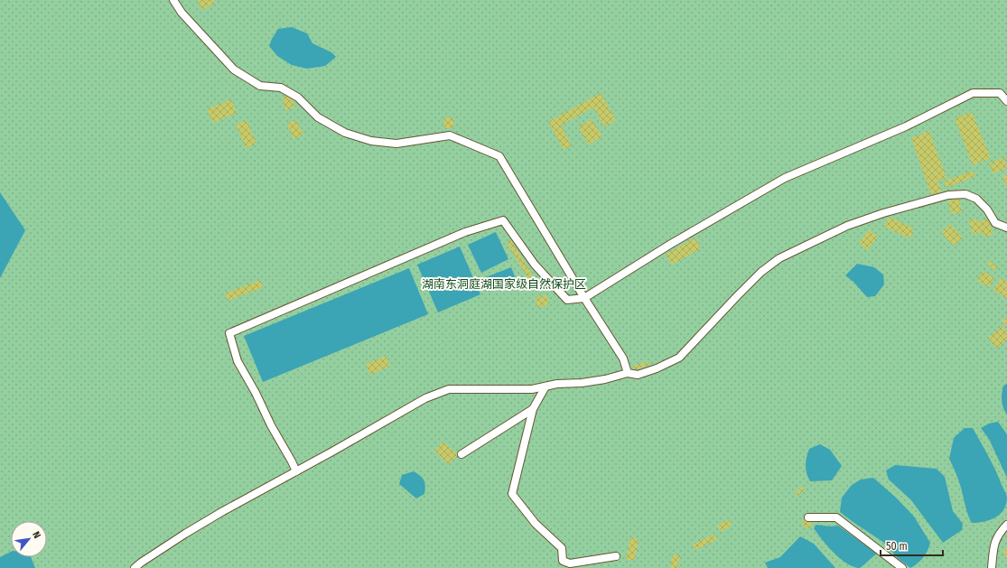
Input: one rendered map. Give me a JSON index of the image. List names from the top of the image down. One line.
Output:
{"parks":["湖南东洞庭湖国家级自然保护区"],"scale_bar":"50 m","north":"top right"}
